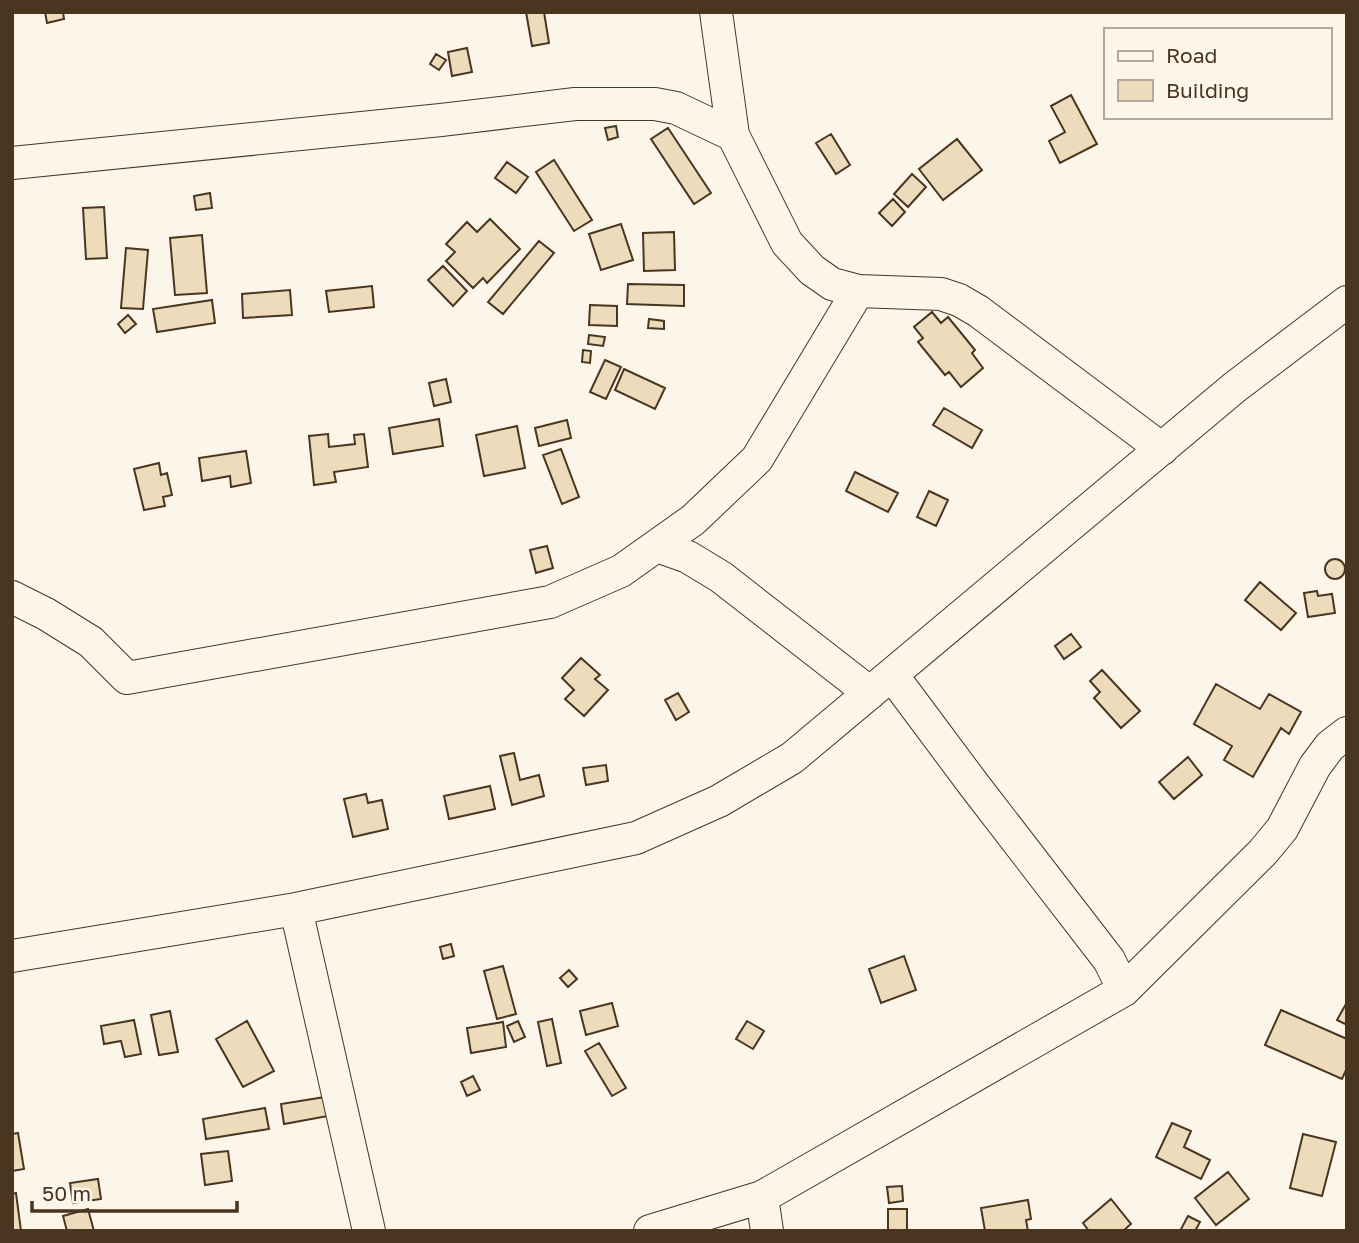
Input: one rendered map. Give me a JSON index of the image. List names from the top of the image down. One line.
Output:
{"legend":["Road","Building"],"scale_bar":"50 m"}
